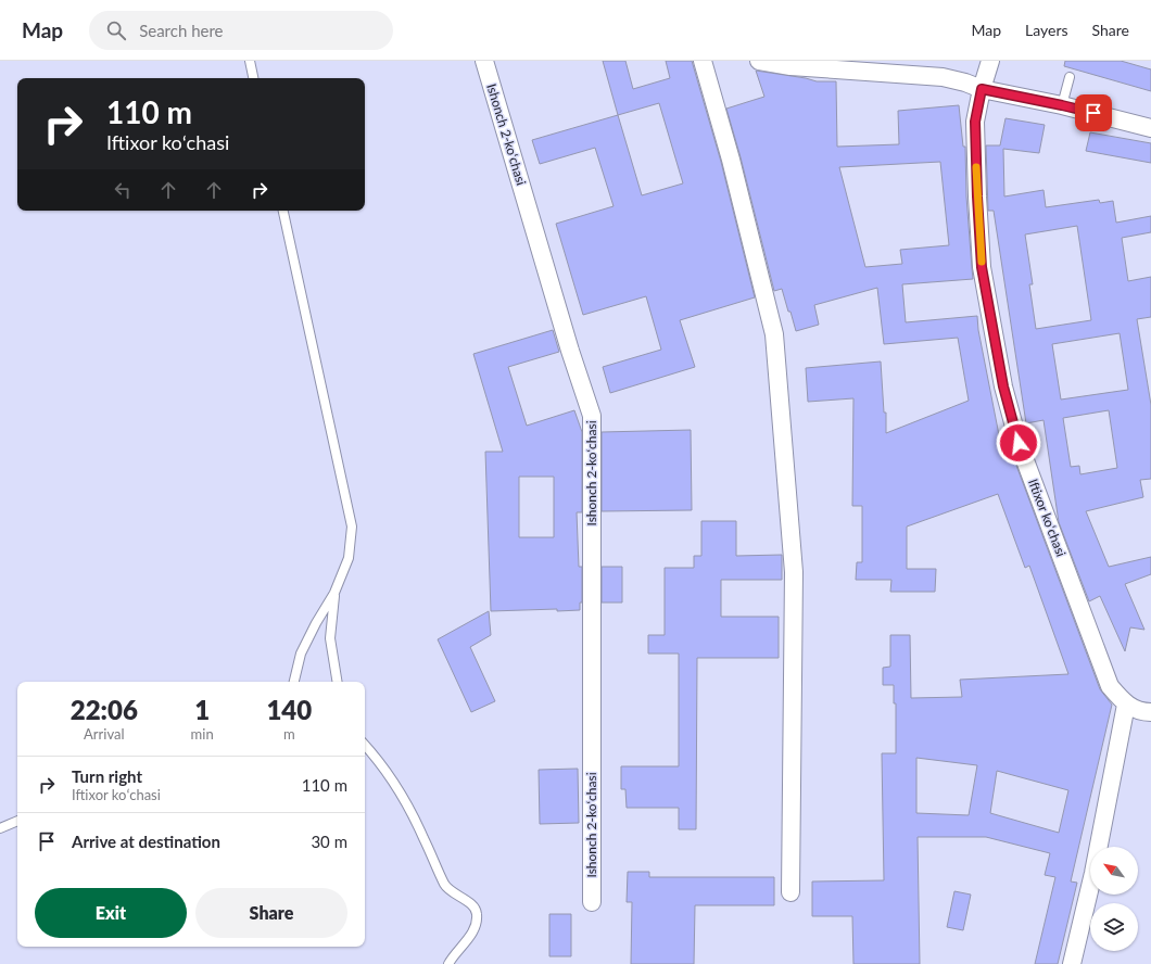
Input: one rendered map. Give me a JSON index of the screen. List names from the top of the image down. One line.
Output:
{"streets":{"street":["Ishonch 2-koʻchasi","Iftixor koʻchasi"]},"north":"top left","page":{"header":"Map","search":"Search here","nav":["Map","Layers","Share"],"turn":["110 m","Iftixor koʻchasi"],"eta":["22:06","Arrival","1","min","140","m"],"list":[{"name":"Turn right","note":"Iftixor koʻchasi","value":"110 m"},{"name":"Arrive at destination","value":"30 m"}],"buttons":["Exit","Share"]}}
